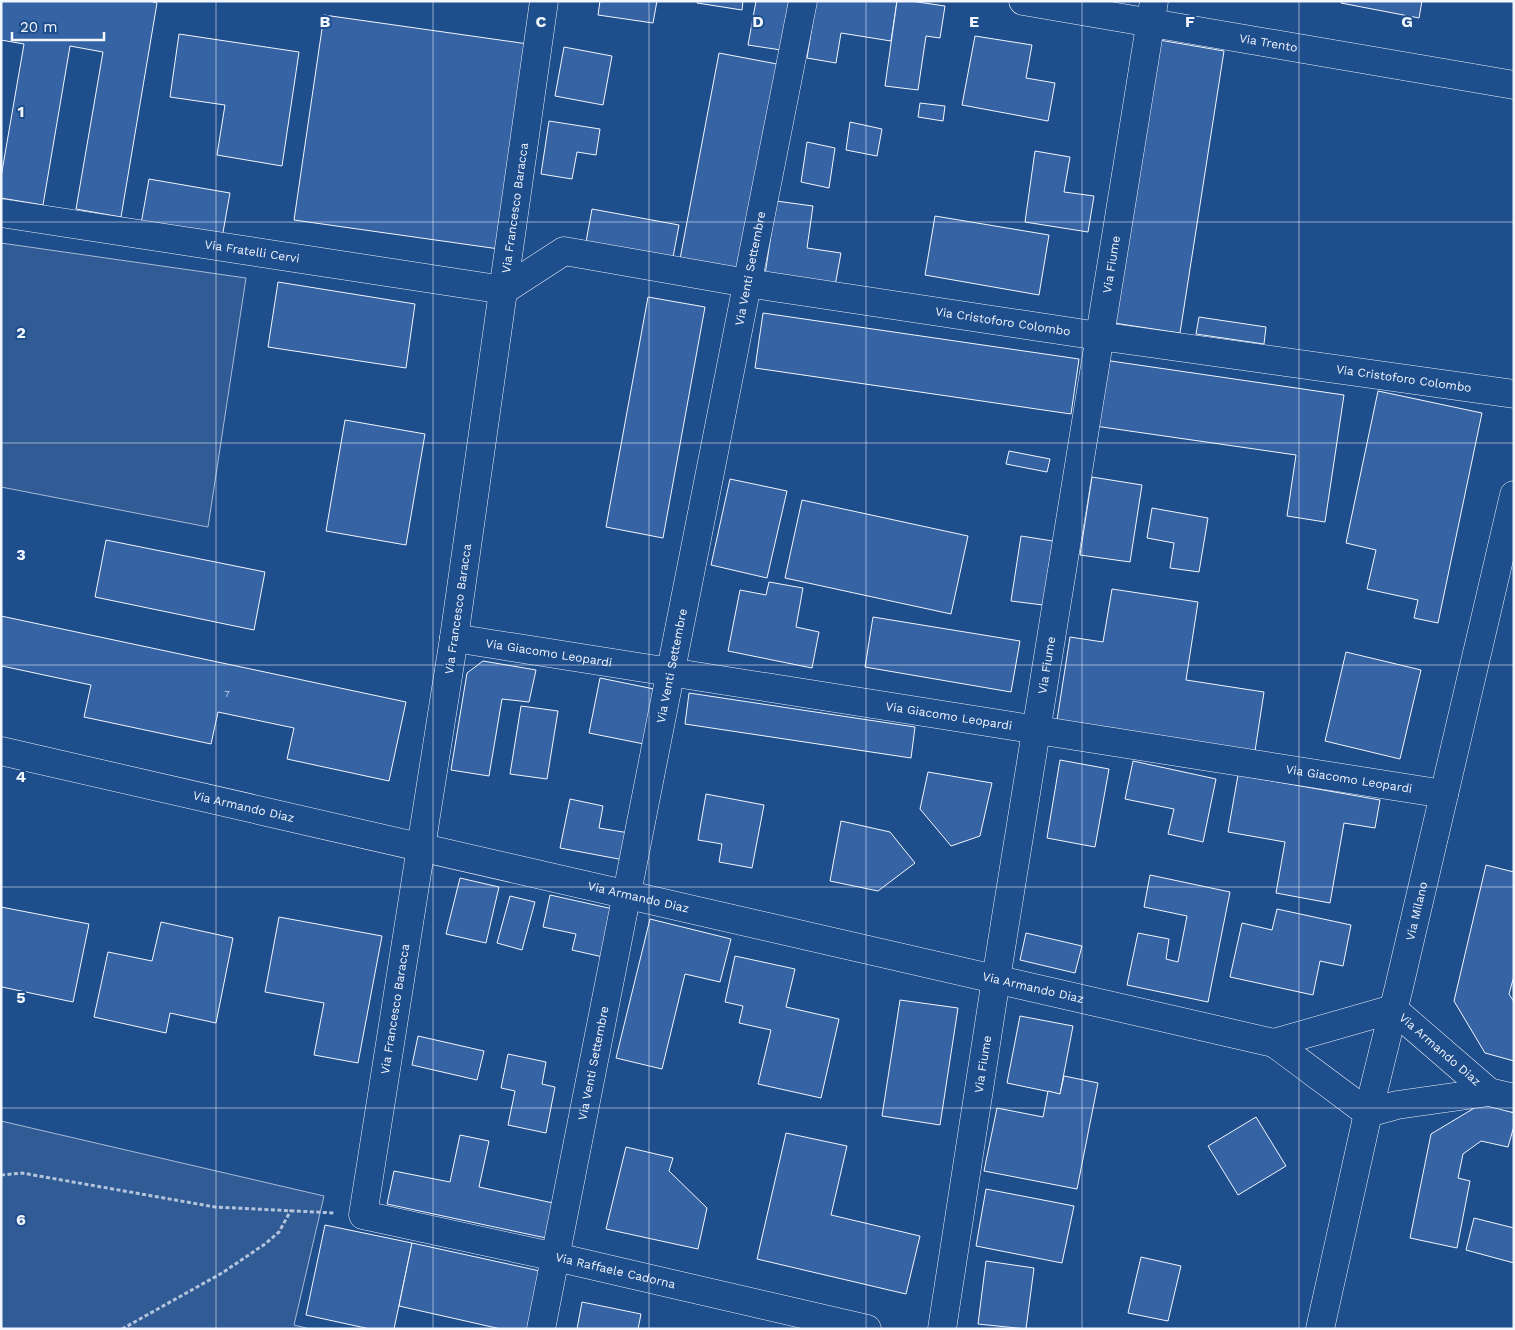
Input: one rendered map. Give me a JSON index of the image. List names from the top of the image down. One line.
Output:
{"streets":{"street":["Via Trento","Via Francesco Baracca","Via Fratelli Cervi","Via Fiume","Via Venti Settembre","Via Cristoforo Colombo","Via Giacomo Leopardi","Via Armando Diaz","Via Milano","Via Raffaele Cadorna"]},"crossings":[["Via Trento","Via Fiume"],["Via Francesco Baracca","Via Fratelli Cervi"],["Via Francesco Baracca","Via Cristoforo Colombo"],["Via Francesco Baracca","Via Giacomo Leopardi"],["Via Francesco Baracca","Via Armando Diaz"],["Via Francesco Baracca","Via Raffaele Cadorna"],["Via Fratelli Cervi","Via Cristoforo Colombo"],["Via Fiume","Via Cristoforo Colombo"],["Via Fiume","Via Giacomo Leopardi"],["Via Fiume","Via Armando Diaz"],["Via Venti Settembre","Via Cristoforo Colombo"],["Via Venti Settembre","Via Giacomo Leopardi"],["Via Venti Settembre","Via Armando Diaz"],["Via Venti Settembre","Via Raffaele Cadorna"],["Via Giacomo Leopardi","Via Milano"],["Via Armando Diaz","Via Milano"]],"house_numbers":["7"],"scale_bar":"20 m","grid":{"columns":["B","C","D","E","F","G"],"rows":["1","2","3","4","5","6"]}}
